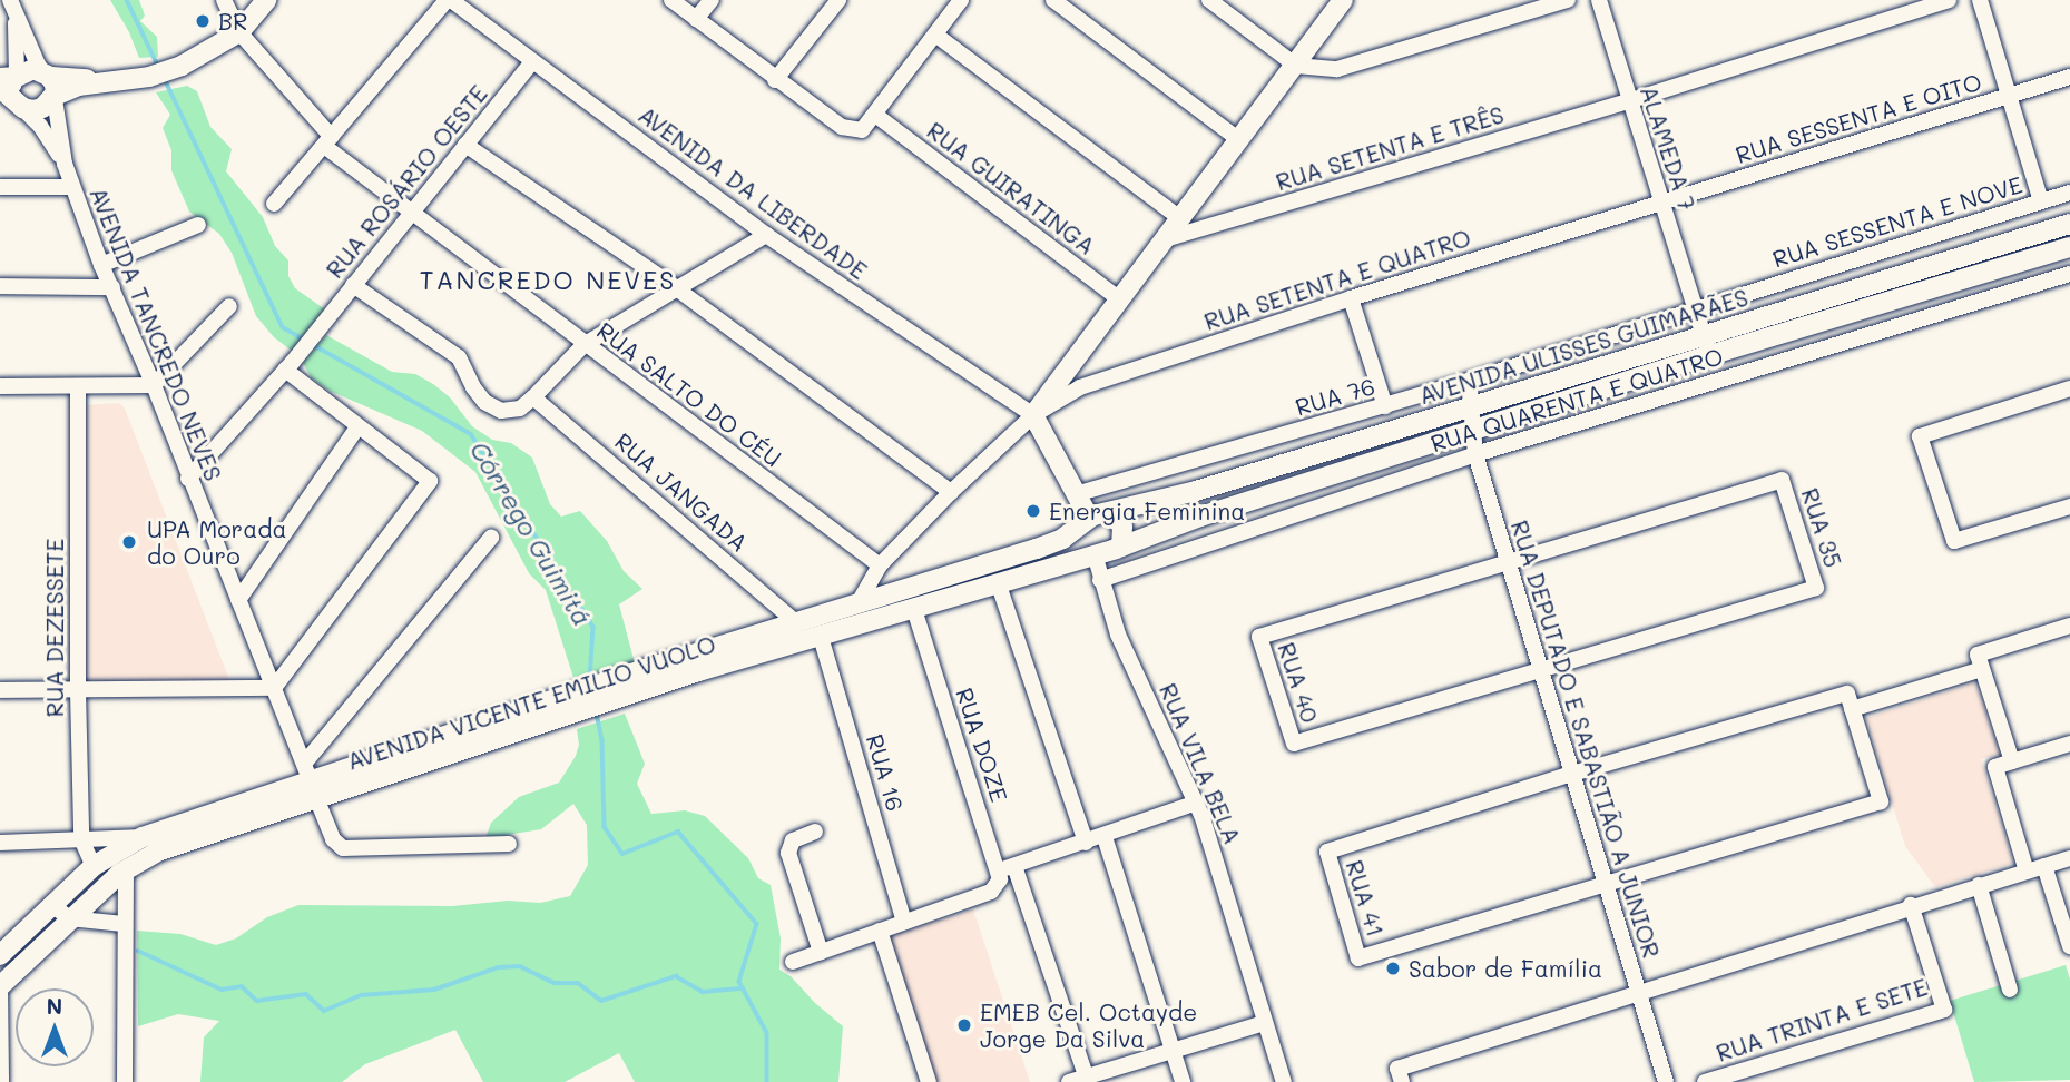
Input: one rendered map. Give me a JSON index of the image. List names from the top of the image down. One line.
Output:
{"streets":{"main road":["AVENIDA ULISSES GUIMARÃES","AVENIDA VICENTE EMILIO VUOLO"],"street":["RUA SESSENTA E OITO","RUA SETENTA E TRÊS","ALAMEDA 7","RUA ROSÁRIO OESTE","RUA GUIRATINGA","AVENIDA DA LIBERDADE","RUA SESSENTA E NOVE","RUA SETENTA E QUATRO","AVENIDA TANCREDO NEVES","RUA SALTO DO CÉU","RUA 76","RUA QUARENTA E QUATRO","RUA JANGADA","RUA 35","RUA DEZESSETE","RUA 40","RUA DEPUTADO E SABASTIÃO A JUNIOR","RUA DOZE","RUA VILA BELA","RUA 16","RUA 41","RUA TRINTA E SETE"]},"crossings":[["RUA SESSENTA E OITO","ALAMEDA 7"],["RUA SESSENTA E OITO","RUA SETENTA E QUATRO"],["RUA SETENTA E TRÊS","ALAMEDA 7"],["ALAMEDA 7","RUA SESSENTA E NOVE"],["ALAMEDA 7","RUA SETENTA E QUATRO"],["ALAMEDA 7","AVENIDA ULISSES GUIMARÃES"],["ALAMEDA 7","RUA 76"],["RUA ROSÁRIO OESTE","AVENIDA DA LIBERDADE"],["RUA ROSÁRIO OESTE","RUA SALTO DO CÉU"],["AVENIDA DA LIBERDADE","RUA SETENTA E QUATRO"],["RUA SESSENTA E NOVE","RUA 76"],["RUA SETENTA E QUATRO","RUA SALTO DO CÉU"],["RUA SETENTA E QUATRO","AVENIDA VICENTE EMILIO VUOLO"],["AVENIDA TANCREDO NEVES","AVENIDA VICENTE EMILIO VUOLO"],["AVENIDA ULISSES GUIMARÃES","AVENIDA VICENTE EMILIO VUOLO"],["AVENIDA ULISSES GUIMARÃES","RUA DEPUTADO E SABASTIÃO A JUNIOR"],["AVENIDA ULISSES GUIMARÃES","RUA VILA BELA"],["RUA 76","RUA DEPUTADO E SABASTIÃO A JUNIOR"],["RUA QUARENTA E QUATRO","RUA DEPUTADO E SABASTIÃO A JUNIOR"],["RUA QUARENTA E QUATRO","RUA VILA BELA"],["RUA JANGADA","AVENIDA VICENTE EMILIO VUOLO"],["RUA 35","RUA 40"],["RUA 35","RUA DEPUTADO E SABASTIÃO A JUNIOR"],["RUA DEZESSETE","AVENIDA VICENTE EMILIO VUOLO"],["RUA 40","RUA DEPUTADO E SABASTIÃO A JUNIOR"],["AVENIDA VICENTE EMILIO VUOLO","RUA DOZE"],["AVENIDA VICENTE EMILIO VUOLO","RUA VILA BELA"],["AVENIDA VICENTE EMILIO VUOLO","RUA 16"],["RUA DEPUTADO E SABASTIÃO A JUNIOR","RUA 41"]],"districts":["TANCREDO NEVES"],"water":["Córrego Guimitá"],"places":["BR","Energia Feminina","UPA Morada do Ouro","Sabor de Família","EMEB Cel. Octayde Jorge Da Silva"],"north":"top"}
